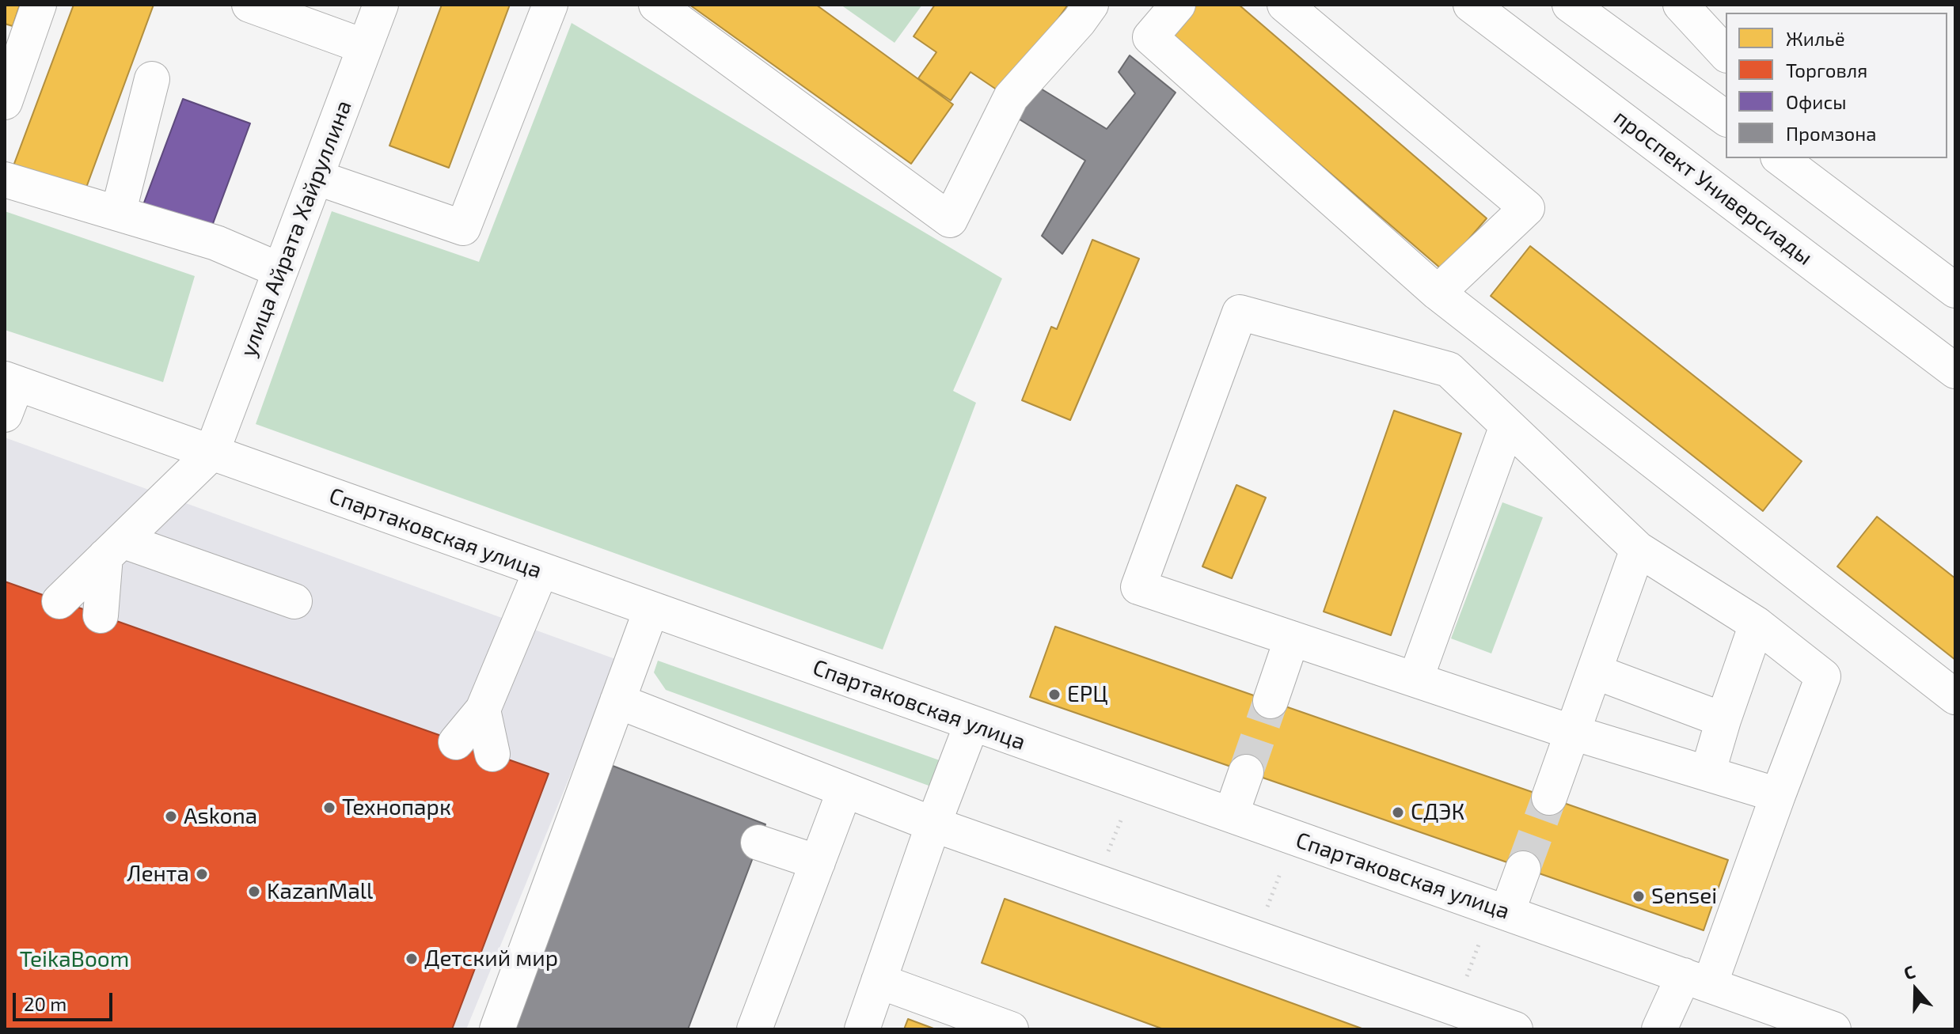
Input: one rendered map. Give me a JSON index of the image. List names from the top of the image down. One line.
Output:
{"streets":{"street":["проспект Универсиады","улица Айрата Хайруллина","Спартаковская улица"]},"crossings":[["улица Айрата Хайруллина","Спартаковская улица"]],"parks":["TeikaBoom"],"places":["ЕРЦ","Технопарк","СДЭК","Askona","Лента","KazanMall","Sensei","Детский мир"],"legend":["Жильё","Торговля","Офисы","Промзона"],"scale_bar":"20 m","north":"top"}
